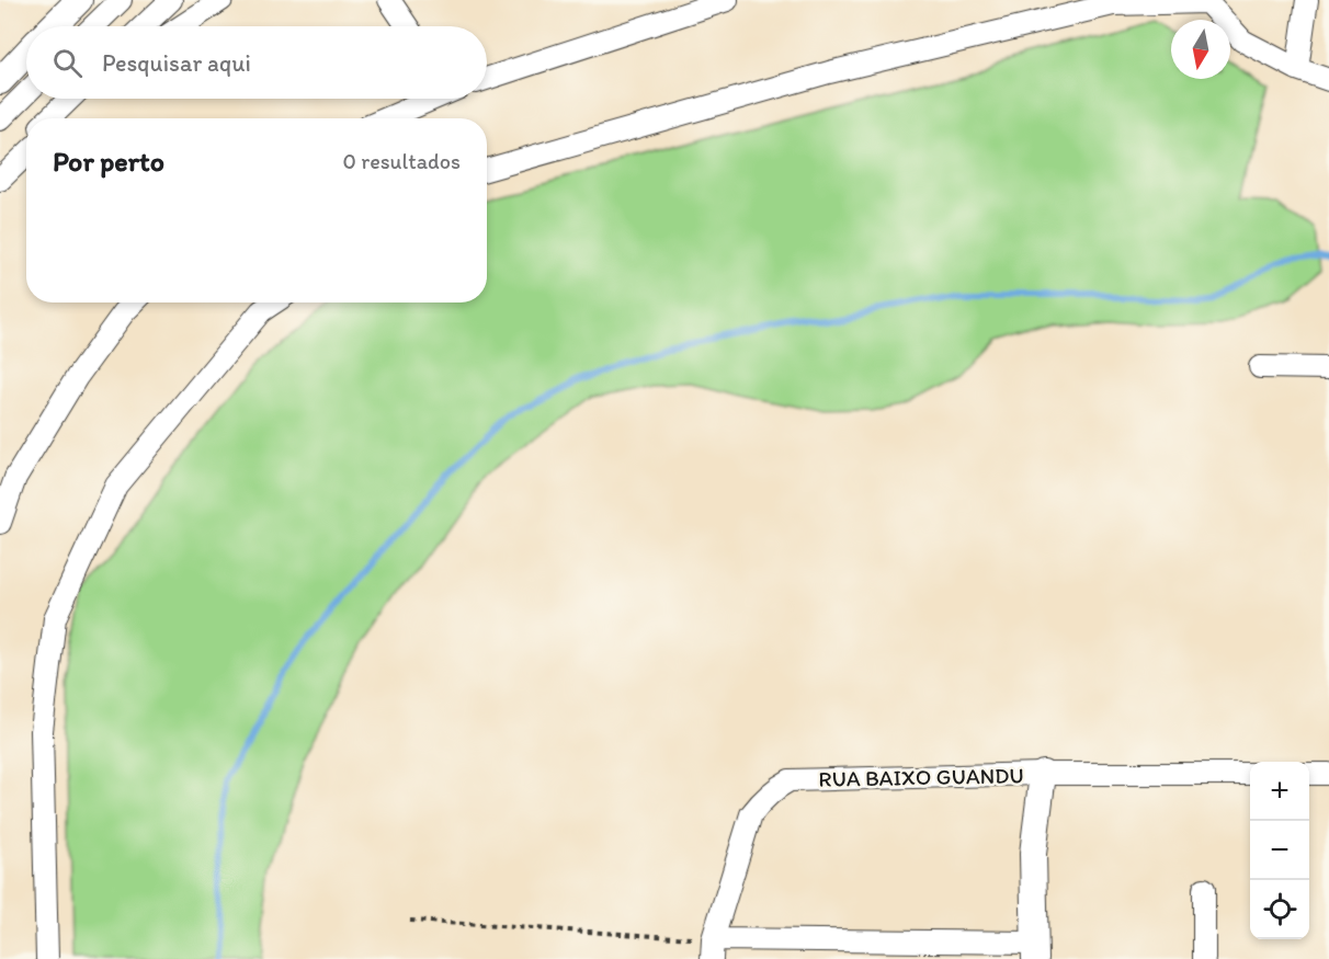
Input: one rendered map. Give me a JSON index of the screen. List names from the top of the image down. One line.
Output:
{"streets":{"street":["RUA BAIXO GUANDU"]},"north":"bottom","page":{"search":"Pesquisar aqui","heading":["Por perto","0 resultados"],"map_buttons":["+","−"]}}
